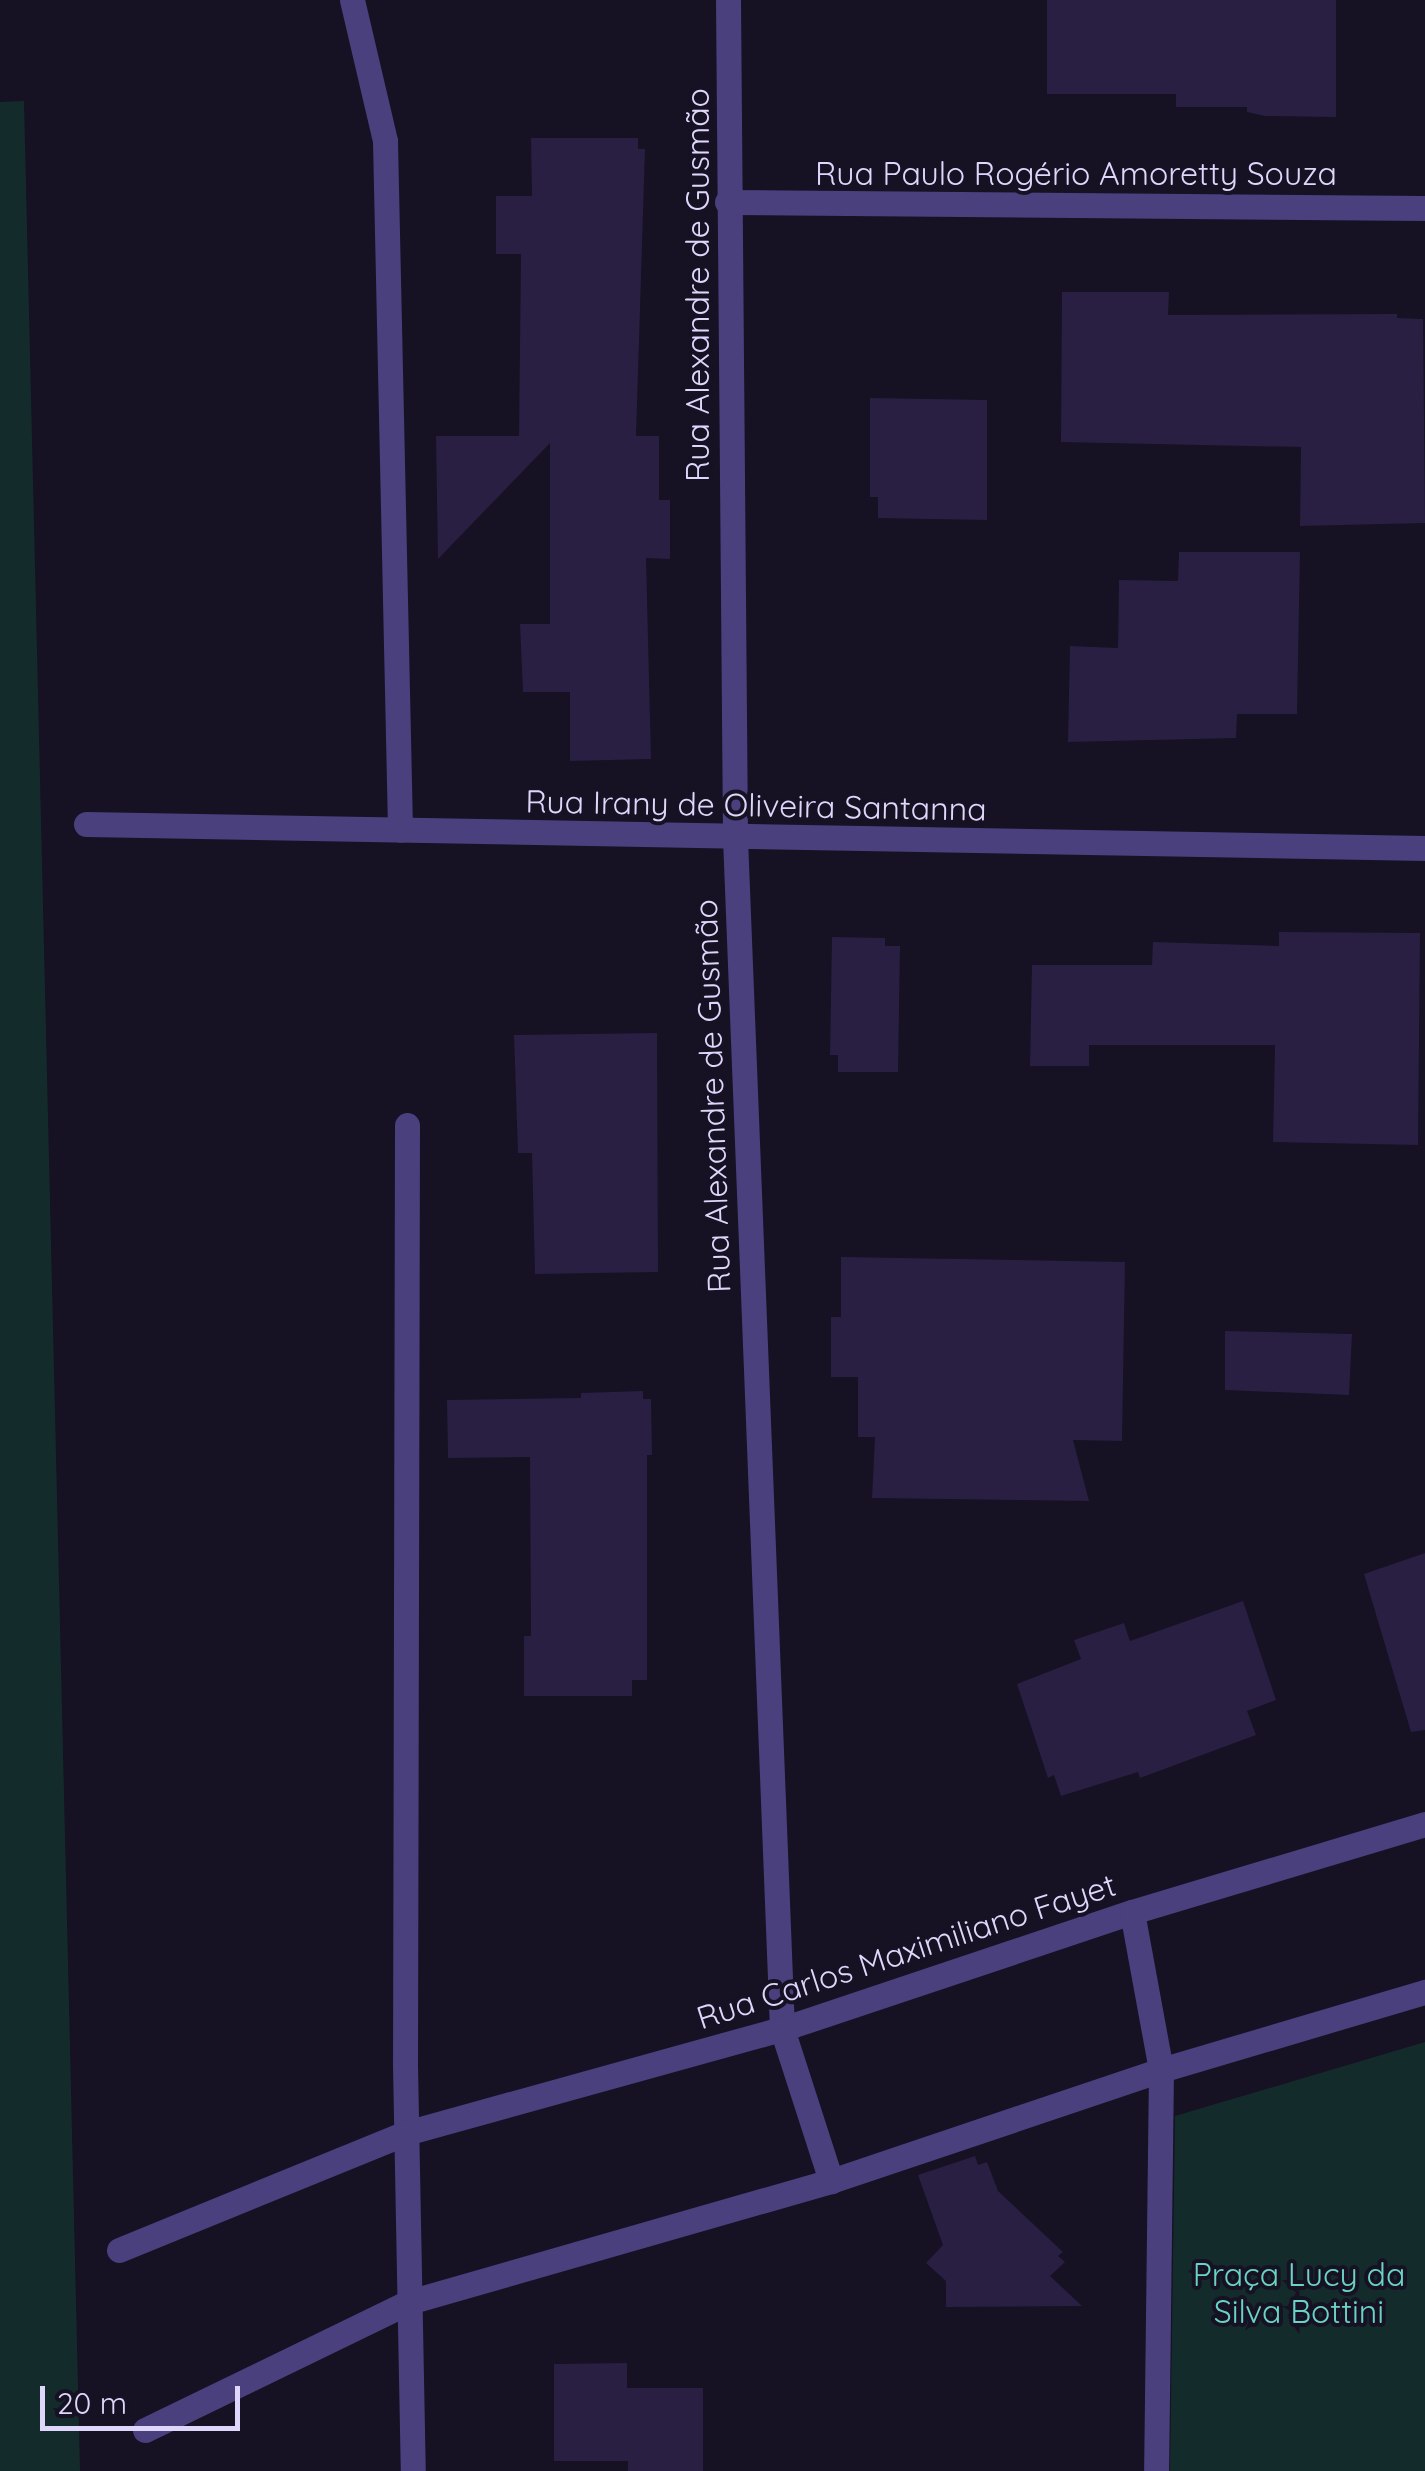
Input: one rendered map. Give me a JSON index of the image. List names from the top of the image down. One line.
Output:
{"streets":{"street":["Rua Paulo Rogério Amoretty Souza","Rua Alexandre de Gusmão","Rua Irany de Oliveira Santanna","Rua Carlos Maximiliano Fayet"]},"crossings":[["Rua Paulo Rogério Amoretty Souza","Rua Alexandre de Gusmão"],["Rua Alexandre de Gusmão","Rua Irany de Oliveira Santanna"],["Rua Alexandre de Gusmão","Rua Carlos Maximiliano Fayet"]],"parks":["Praça Lucy da Silva Bottini"],"scale_bar":"20 m"}
